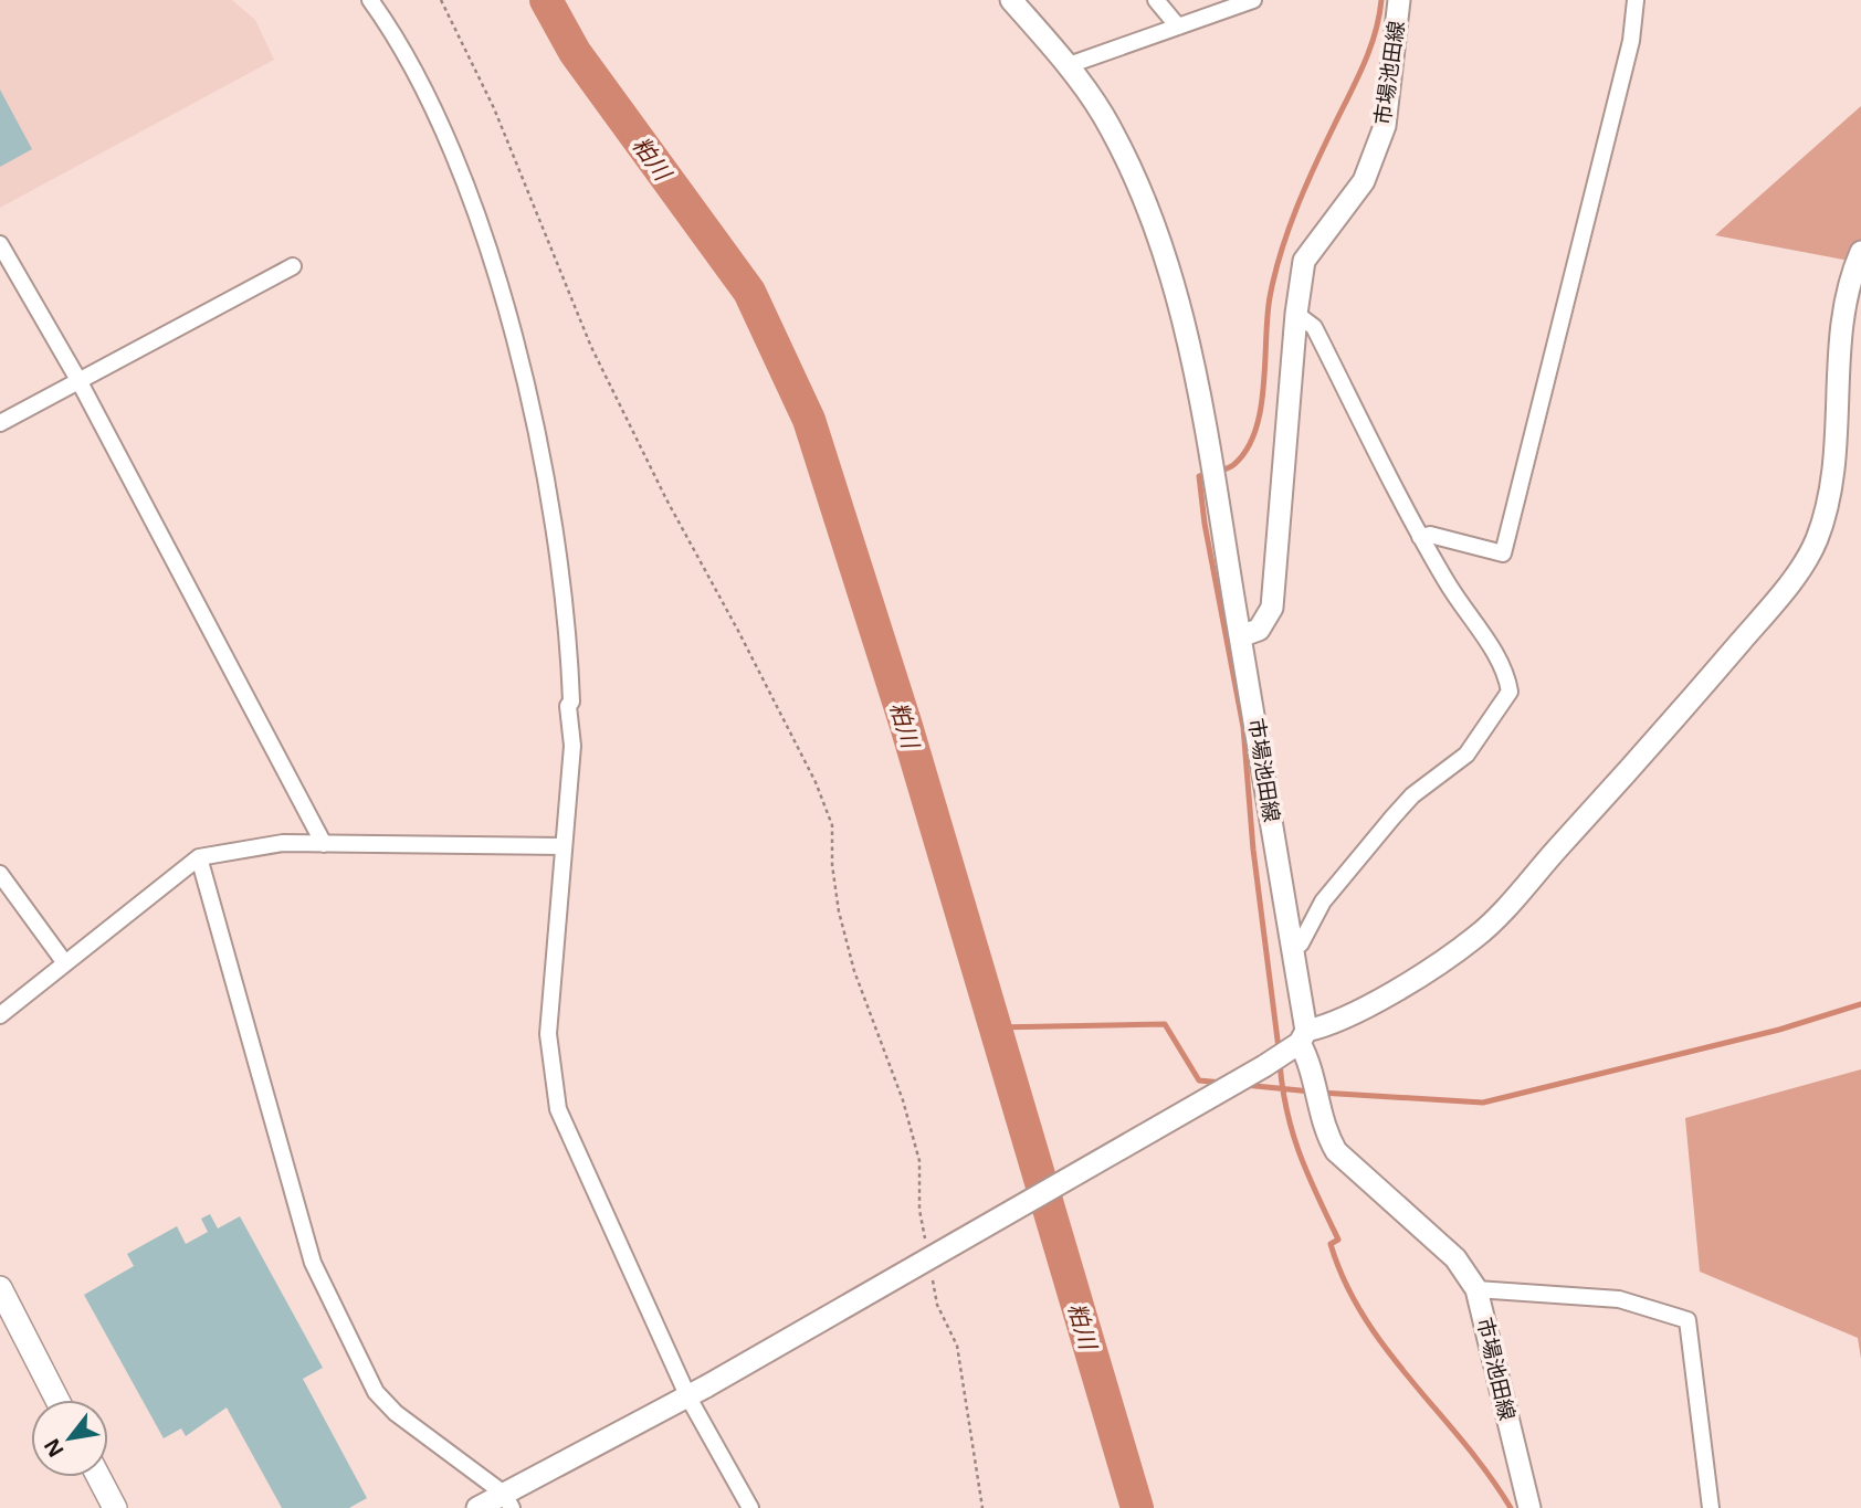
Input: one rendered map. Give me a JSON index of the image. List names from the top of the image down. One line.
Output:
{"streets":{"street":["市場池田線"]},"water":["粕川"],"north":"bottom left"}
